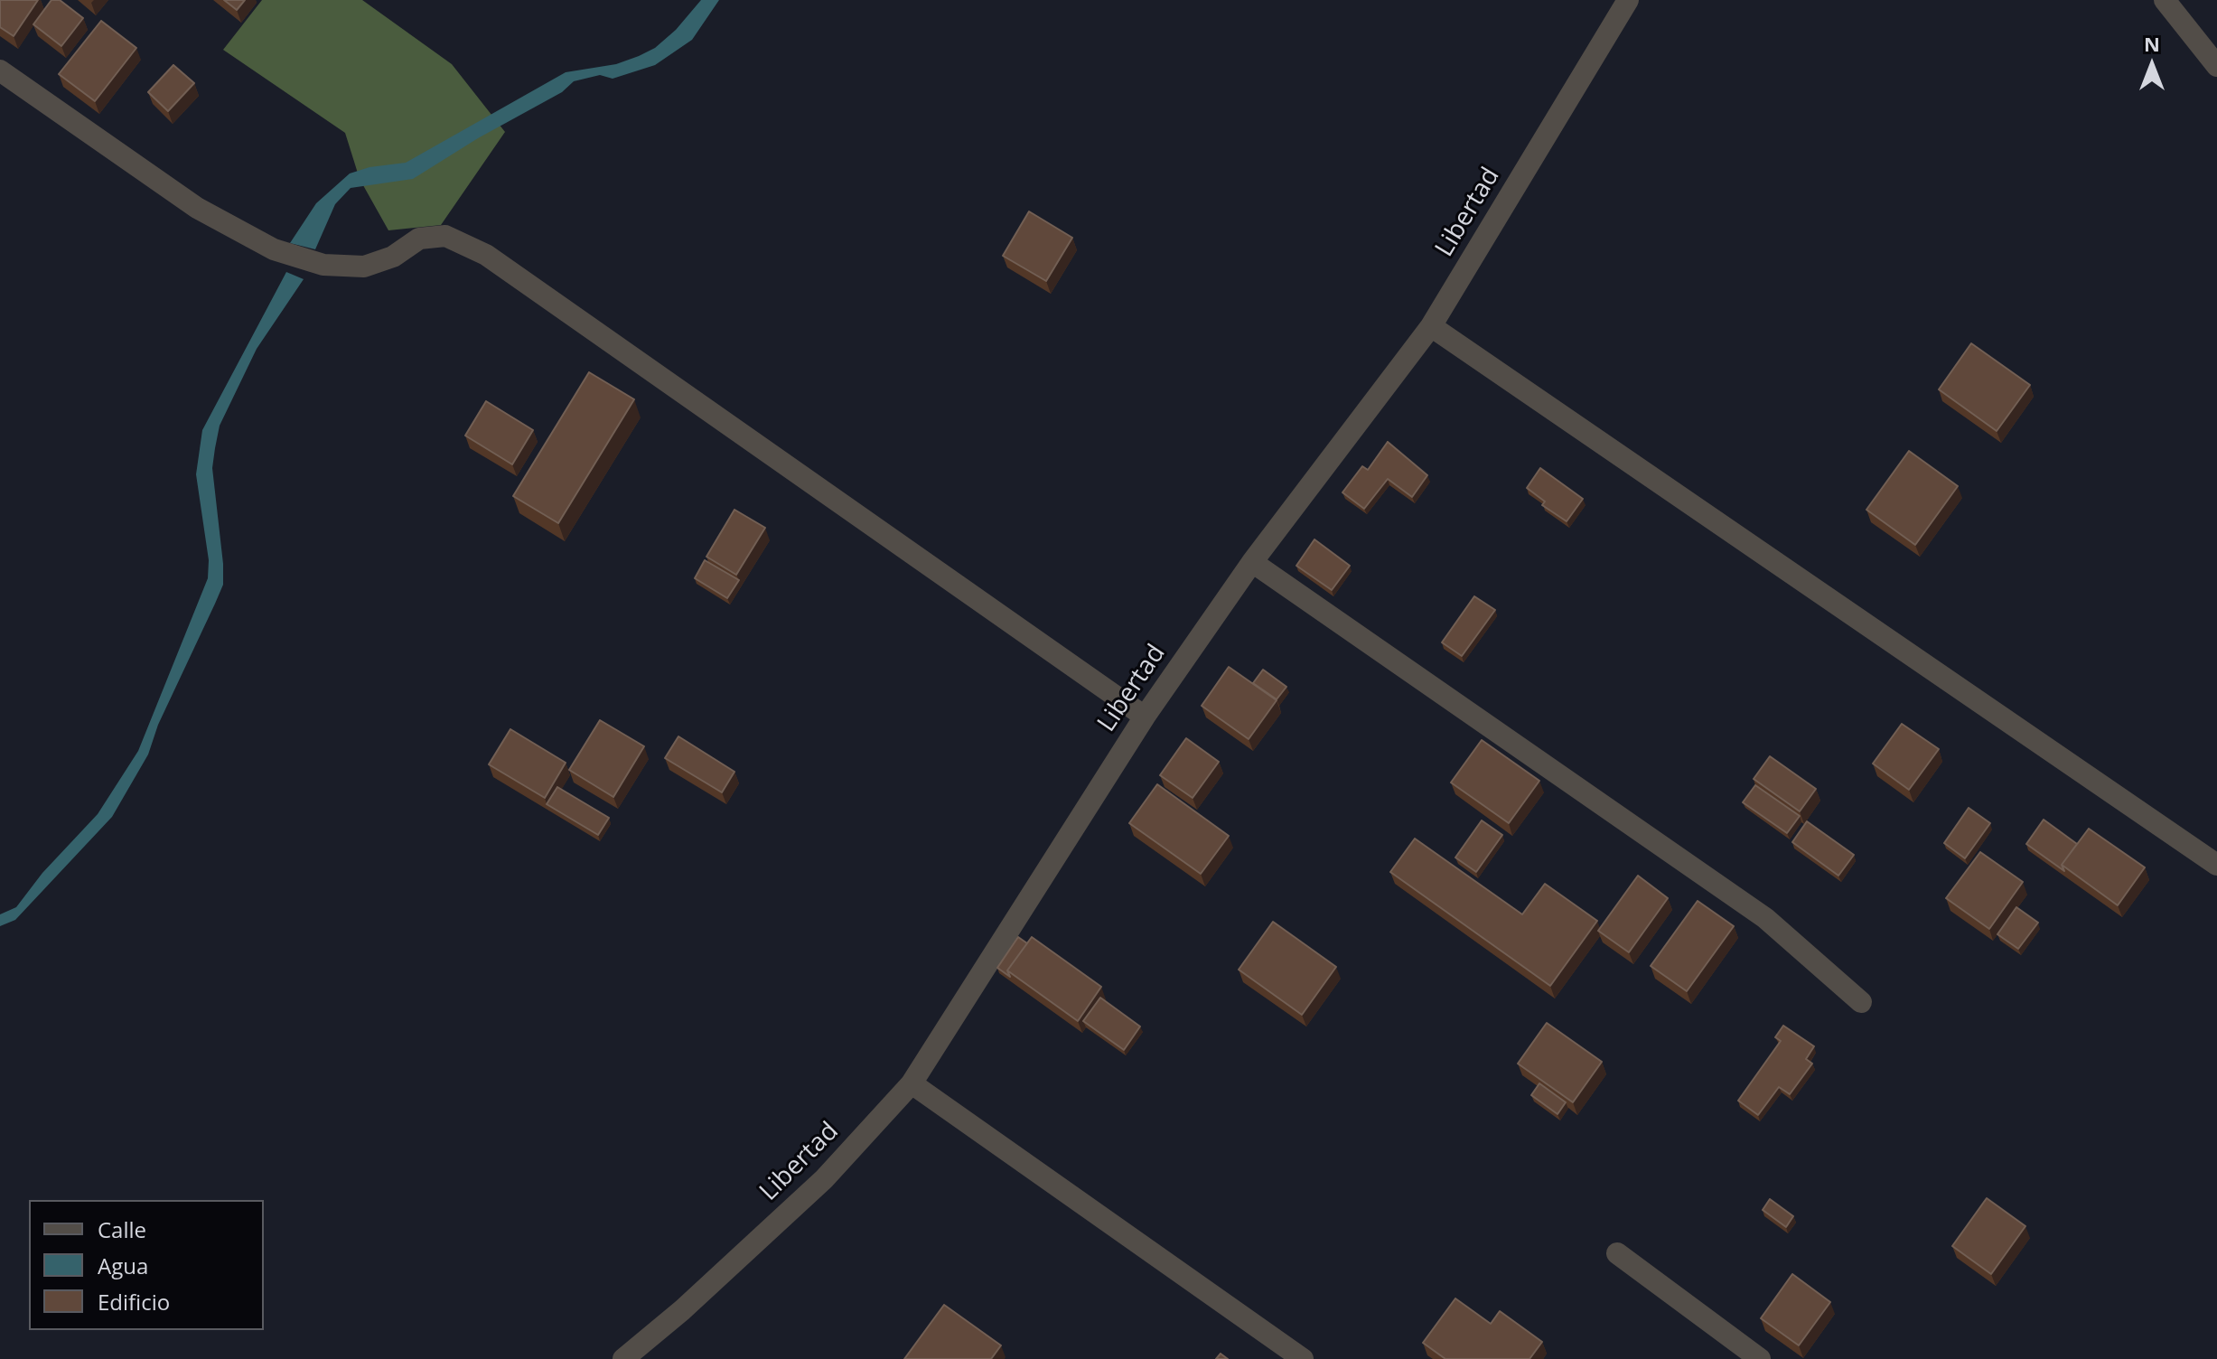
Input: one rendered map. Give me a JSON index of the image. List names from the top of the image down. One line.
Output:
{"streets":{"street":["Libertad"]},"legend":["Calle","Agua","Edificio"],"north":"top"}
